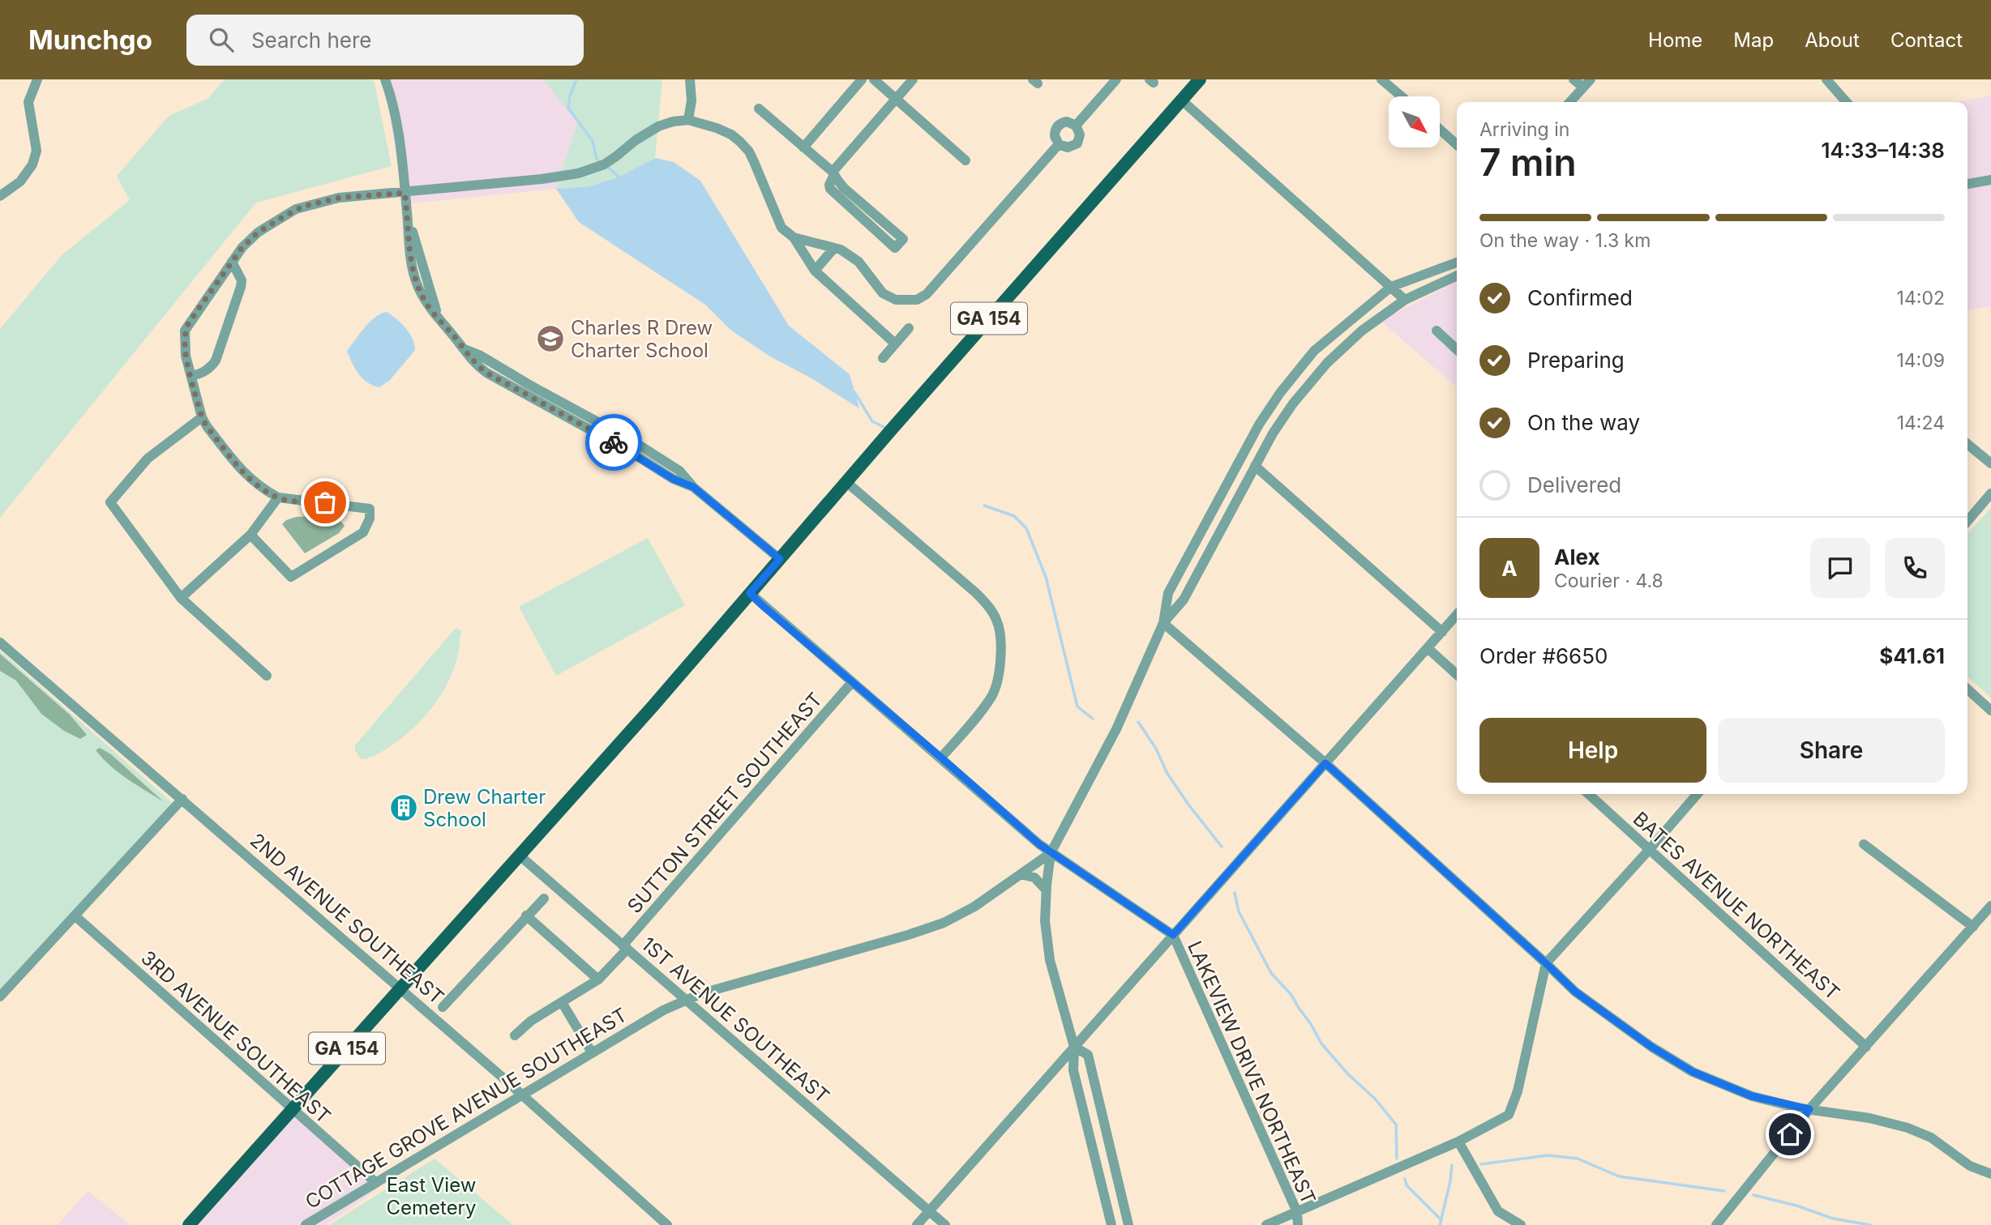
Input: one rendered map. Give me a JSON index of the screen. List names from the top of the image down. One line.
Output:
{"streets":{"main road":["GA 154"],"street":["SUTTON STREET SOUTHEAST","BATES AVENUE NORTHEAST","2ND AVENUE SOUTHEAST","1ST AVENUE SOUTHEAST","3RD AVENUE SOUTHEAST","LAKEVIEW DRIVE NORTHEAST","COTTAGE GROVE AVENUE SOUTHEAST"]},"crossings":[["GA 154","2ND AVENUE SOUTHEAST"],["GA 154","1ST AVENUE SOUTHEAST"],["GA 154","3RD AVENUE SOUTHEAST"],["SUTTON STREET SOUTHEAST","1ST AVENUE SOUTHEAST"],["1ST AVENUE SOUTHEAST","COTTAGE GROVE AVENUE SOUTHEAST"],["3RD AVENUE SOUTHEAST","COTTAGE GROVE AVENUE SOUTHEAST"]],"parks":["East View Cemetery"],"places":{"school or university":["Charles R Drew Charter School"],"building":["Drew Charter School"]},"north":"bottom right","page":{"header":"Munchgo","search":"Search here","nav":["Home","Map","About","Contact"],"heading":["7 min","Arriving in","14:33–14:38"],"panel":["Alex","Courier · 4.8","Order #6650","$41.61"],"bar":"On the way · 1.3 km","list":[["Confirmed","14:02"],["Preparing","14:09"],["On the way","14:24"],"Delivered"],"round":"A","buttons":["Help","Share"]}}
